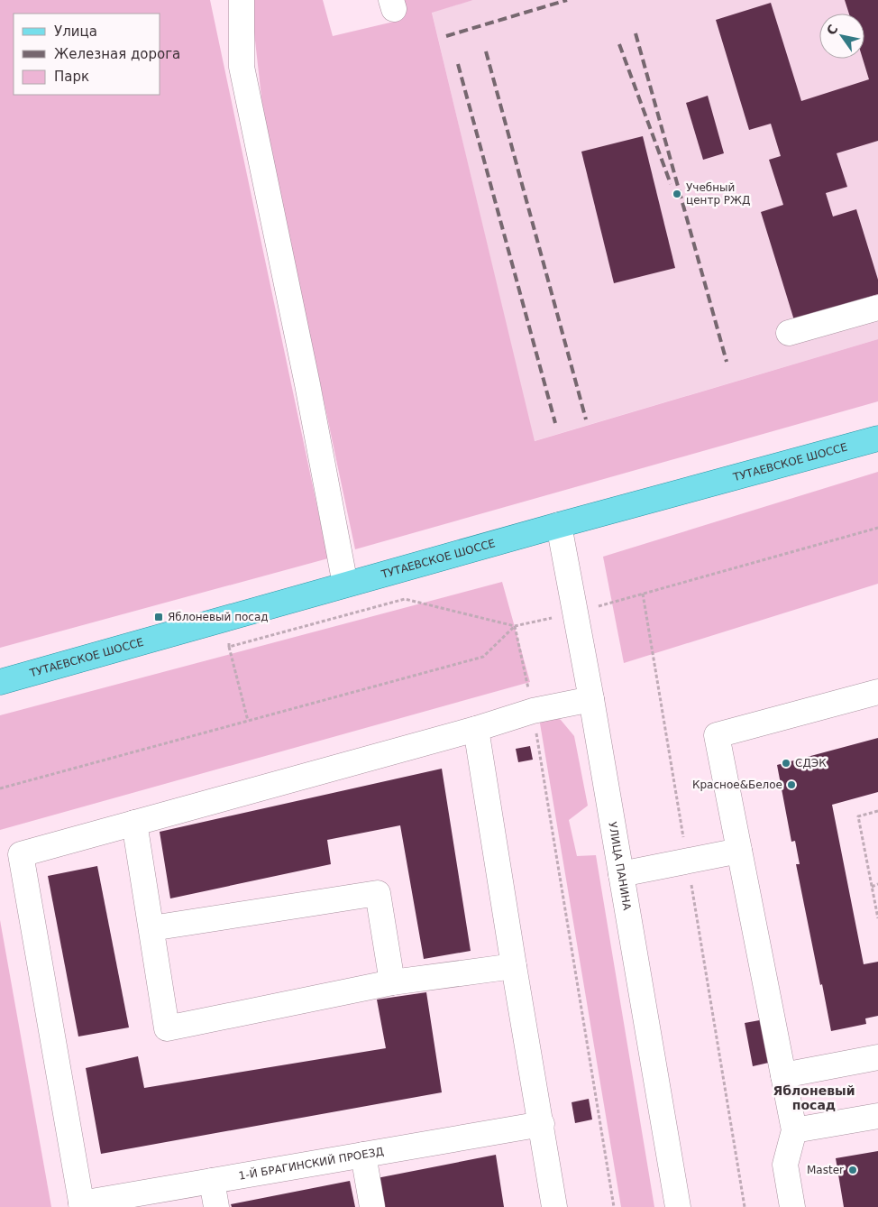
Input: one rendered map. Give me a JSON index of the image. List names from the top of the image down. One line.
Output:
{"streets":{"main road":["ТУТАЕВСКОЕ ШОССЕ"],"street":["УЛИЦА ПАНИНА","1-Й БРАГИНСКИЙ ПРОЕЗД"]},"crossings":[["ТУТАЕВСКОЕ ШОССЕ","УЛИЦА ПАНИНА"]],"districts":["Яблоневый посад"],"places":{"other":["Учебный центр РЖД","СДЭК","Красное&Белое","Master"],"transit":["Яблоневый посад"]},"legend":["Улица","Железная дорога","Парк"],"north":"top left"}
